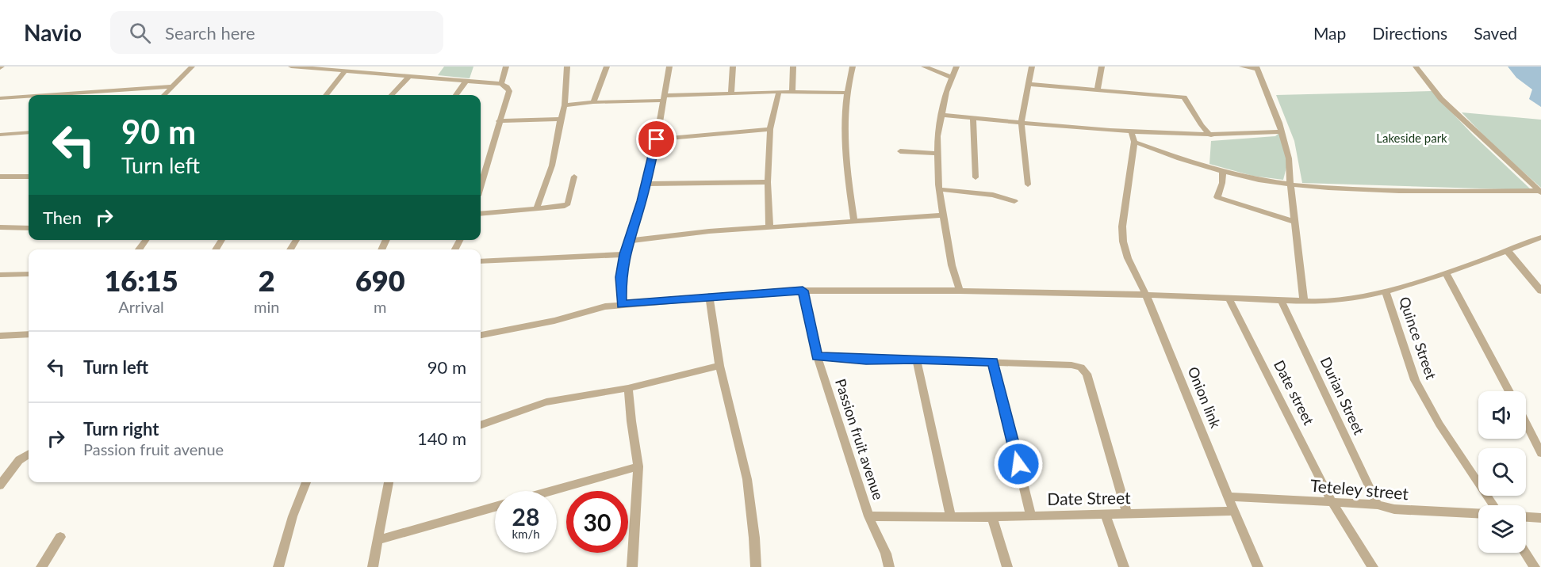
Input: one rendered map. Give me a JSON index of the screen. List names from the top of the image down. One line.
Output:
{"streets":{"street":["Quince Street","Date street","Durian Street","Onion link","Passion fruit avenue","Teteley street","Date Street"]},"crossings":[["Date street","Teteley street"],["Durian Street","Teteley street"],["Onion link","Teteley street"],["Onion link","Date Street"],["Passion fruit avenue","Date Street"]],"parks":["Lakeside park"],"page":{"header":"Navio","search":"Search here","nav":["Map","Directions","Saved"],"turn":["90 m","Turn left"],"then":"Then","eta":["16:15","Arrival","2","min","690","m"],"list":[{"name":"Turn left","value":"90 m"},{"name":"Turn right","note":"Passion fruit avenue","value":"140 m"}],"speed":"28 km/h","limit":"30"}}
